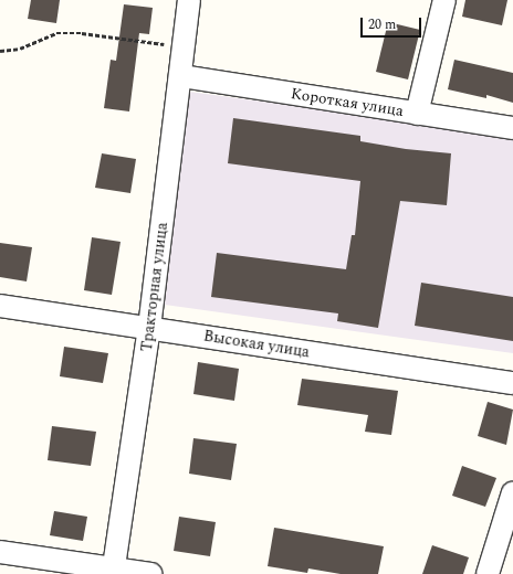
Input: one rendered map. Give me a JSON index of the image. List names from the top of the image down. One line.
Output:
{"streets":{"street":["Короткая улица","Тракторная улица","Высокая улица"]},"crossings":[["Короткая улица","Тракторная улица"],["Тракторная улица","Высокая улица"]],"scale_bar":"20 m"}
